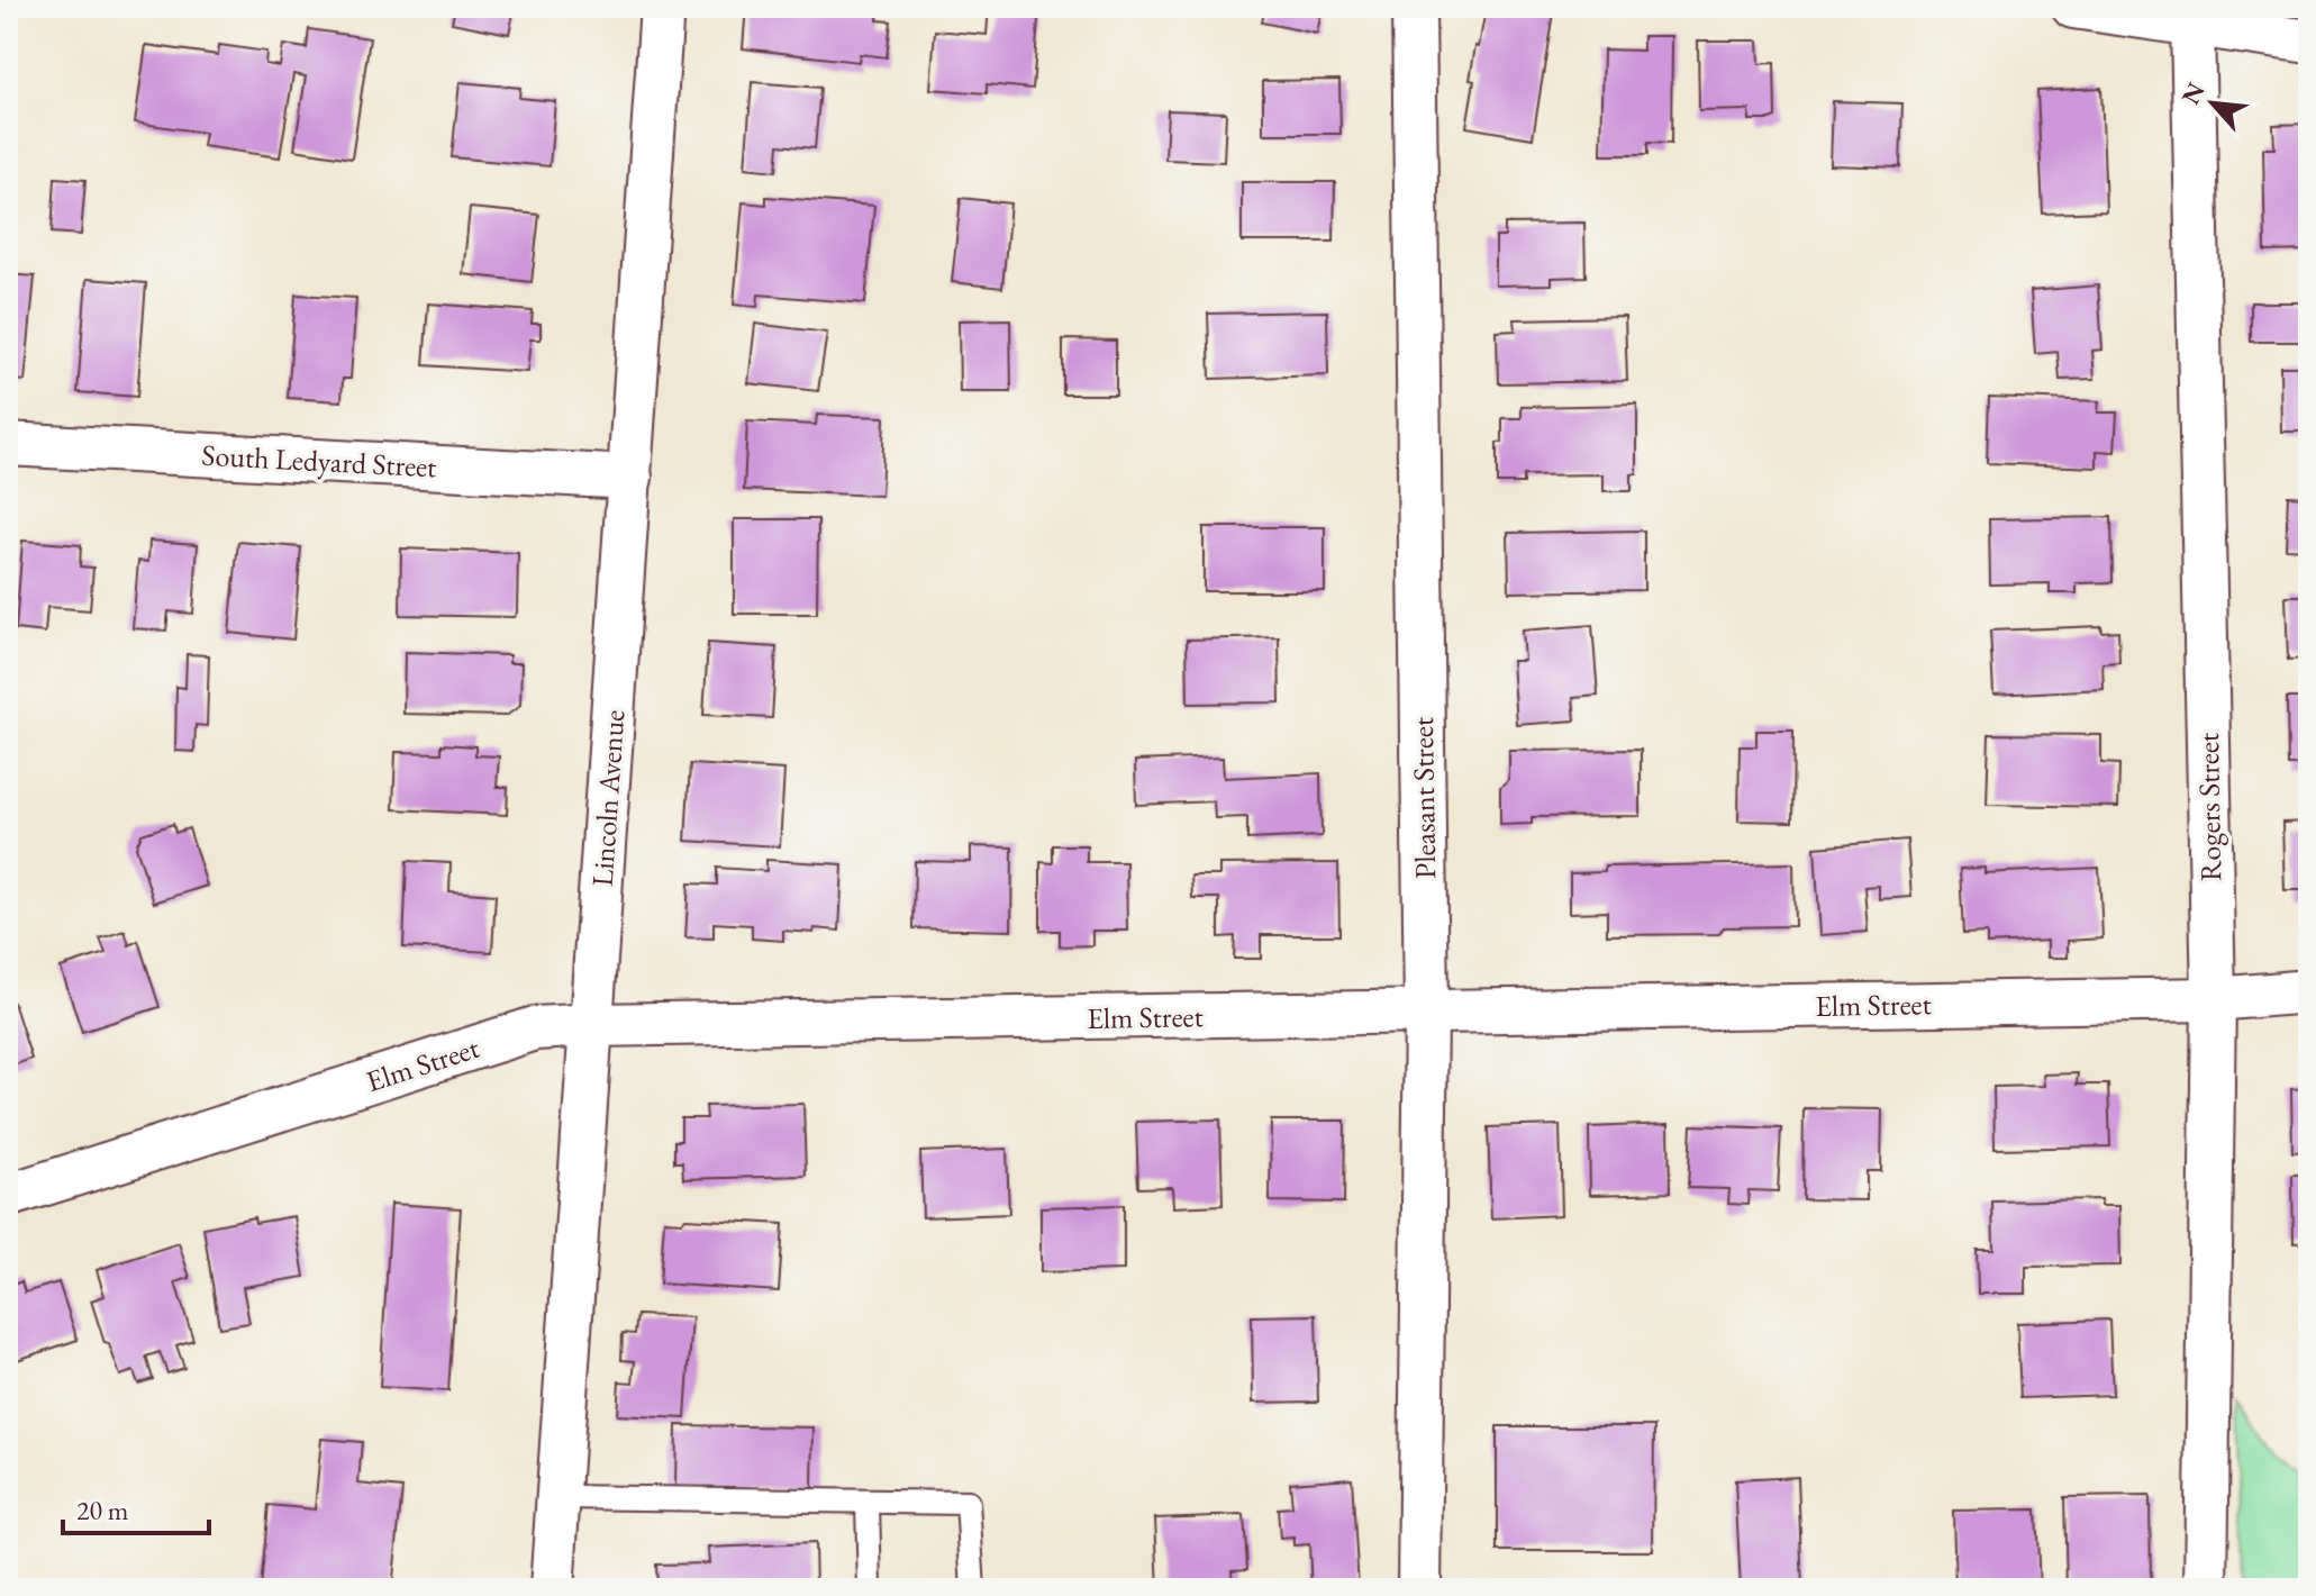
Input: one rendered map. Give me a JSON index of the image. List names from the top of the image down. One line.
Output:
{"streets":{"street":["South Ledyard Street","Lincoln Avenue","Pleasant Street","Rogers Street","Elm Street"]},"crossings":[["South Ledyard Street","Lincoln Avenue"],["Lincoln Avenue","Elm Street"],["Pleasant Street","Elm Street"],["Rogers Street","Elm Street"]],"scale_bar":"20 m","north":"top left"}
